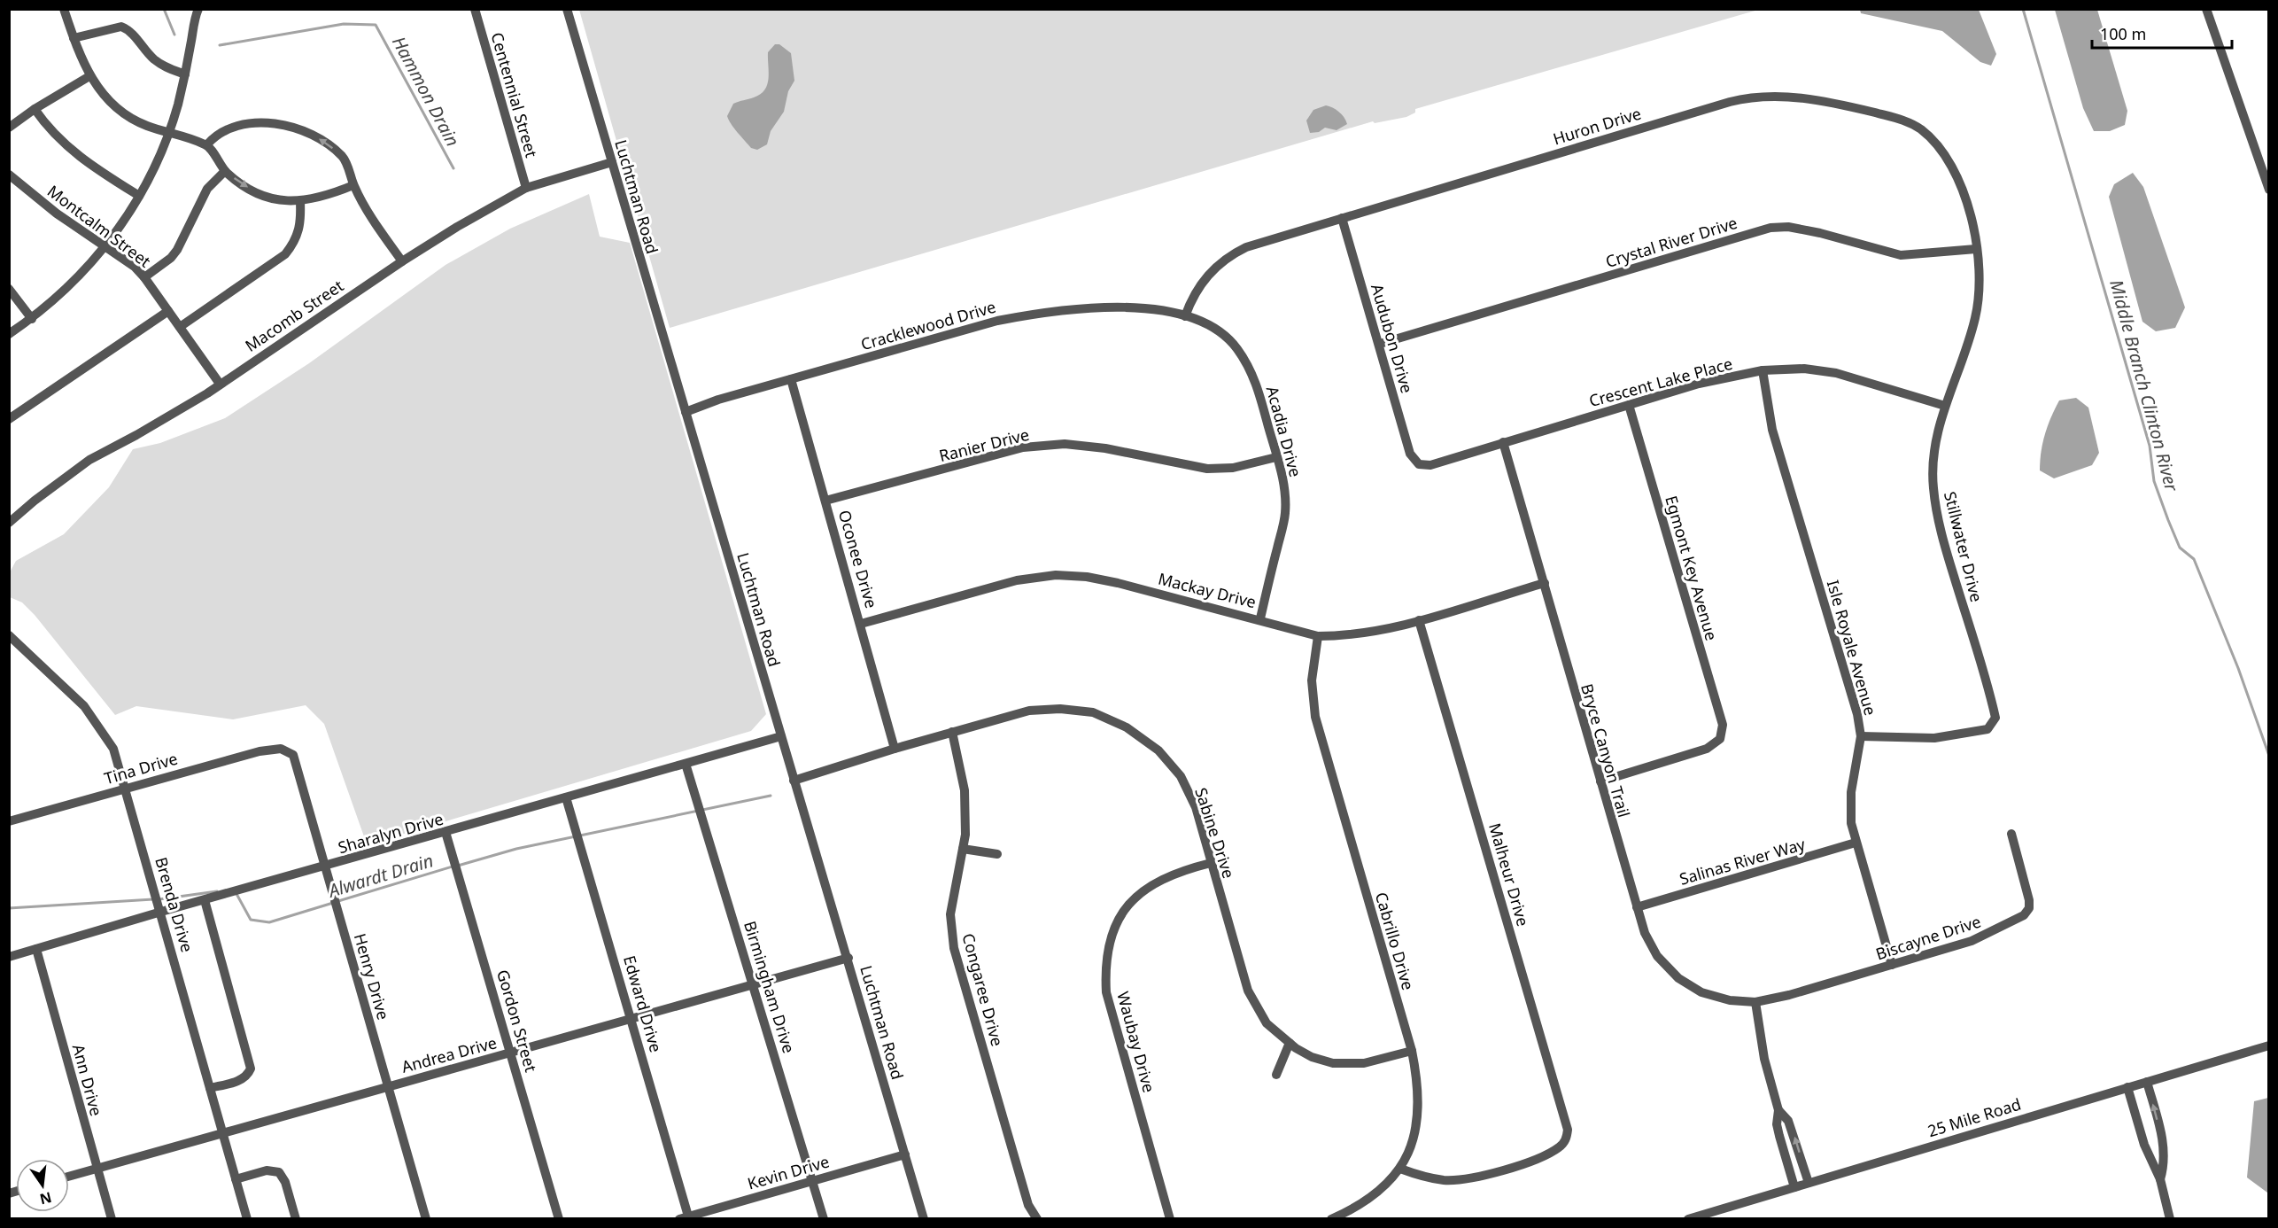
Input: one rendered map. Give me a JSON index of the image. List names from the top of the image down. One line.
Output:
{"streets":{"street":["Centennial Street","Huron Drive","Luchtman Road","Montcalm Street","Crystal River Drive","Macomb Street","Cracklewood Drive","Audubon Drive","Crescent Lake Place","Acadia Drive","Ranier Drive","Stillwater Drive","Oconee Drive","Egmont Key Avenue","Mackay Drive","Isle Royale Avenue","Bryce Canyon Trail","Tina Drive","Sharalyn Drive","Sabine Drive","Salinas River Way","Malheur Drive","Brenda Drive","Biscayne Drive","Cabrillo Drive","Henry Drive","Birmingham Drive","Congaree Drive","Edward Drive","Gordon Street","Waubay Drive","Andrea Drive","Ann Drive","25 Mile Road","Kevin Drive"]},"crossings":[["Centennial Street","Macomb Street"],["Huron Drive","Crystal River Drive"],["Huron Drive","Cracklewood Drive"],["Huron Drive","Audubon Drive"],["Huron Drive","Acadia Drive"],["Huron Drive","Stillwater Drive"],["Luchtman Road","Macomb Street"],["Luchtman Road","Cracklewood Drive"],["Luchtman Road","Sharalyn Drive"],["Luchtman Road","Sabine Drive"],["Luchtman Road","Andrea Drive"],["Luchtman Road","Kevin Drive"],["Montcalm Street","Macomb Street"],["Crystal River Drive","Audubon Drive"],["Crystal River Drive","Stillwater Drive"],["Cracklewood Drive","Acadia Drive"],["Cracklewood Drive","Oconee Drive"],["Audubon Drive","Crescent Lake Place"],["Crescent Lake Place","Stillwater Drive"],["Crescent Lake Place","Egmont Key Avenue"],["Crescent Lake Place","Isle Royale Avenue"],["Crescent Lake Place","Bryce Canyon Trail"],["Acadia Drive","Ranier Drive"],["Acadia Drive","Mackay Drive"],["Ranier Drive","Oconee Drive"],["Stillwater Drive","Isle Royale Avenue"],["Oconee Drive","Mackay Drive"],["Oconee Drive","Sabine Drive"],["Egmont Key Avenue","Bryce Canyon Trail"],["Mackay Drive","Bryce Canyon Trail"],["Mackay Drive","Malheur Drive"],["Mackay Drive","Cabrillo Drive"],["Isle Royale Avenue","Salinas River Way"],["Isle Royale Avenue","Biscayne Drive"],["Bryce Canyon Trail","Salinas River Way"],["Bryce Canyon Trail","Biscayne Drive"],["Tina Drive","Brenda Drive"],["Tina Drive","Henry Drive"],["Sharalyn Drive","Brenda Drive"],["Sharalyn Drive","Henry Drive"],["Sharalyn Drive","Birmingham Drive"],["Sharalyn Drive","Edward Drive"],["Sharalyn Drive","Gordon Street"],["Sharalyn Drive","Ann Drive"],["Sabine Drive","Cabrillo Drive"],["Sabine Drive","Congaree Drive"],["Sabine Drive","Waubay Drive"],["Malheur Drive","Cabrillo Drive"],["Brenda Drive","Andrea Drive"],["Henry Drive","Andrea Drive"],["Birmingham Drive","Andrea Drive"],["Birmingham Drive","Kevin Drive"],["Edward Drive","Andrea Drive"],["Edward Drive","Kevin Drive"],["Gordon Street","Andrea Drive"],["Andrea Drive","Ann Drive"]],"water":["Hammon Drain","Middle Branch Clinton River","Alwardt Drain"],"scale_bar":"100 m","north":"bottom"}
